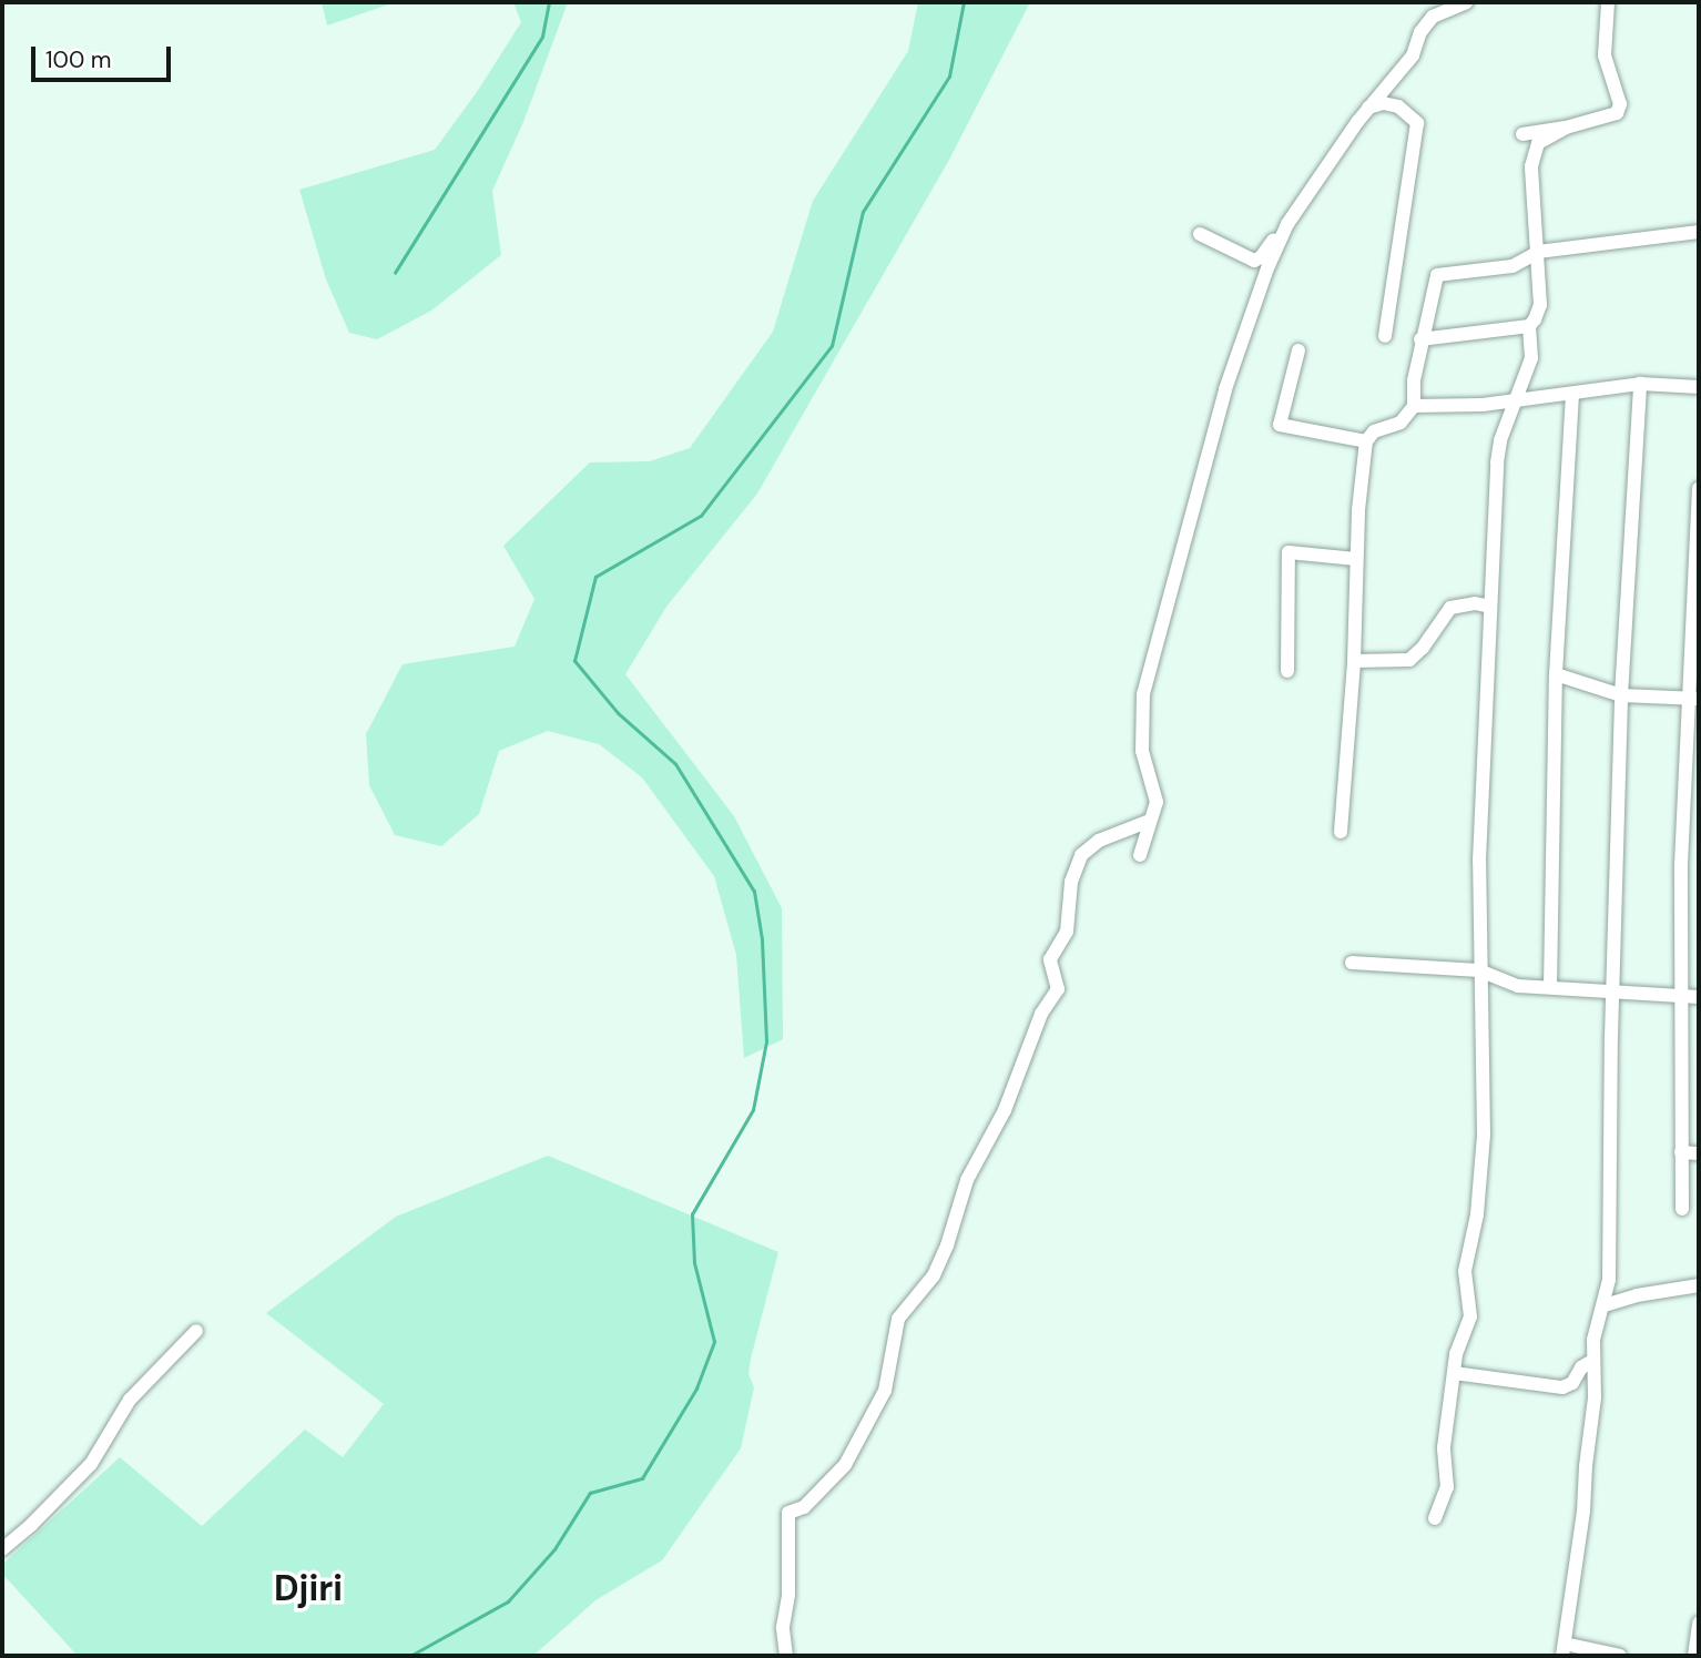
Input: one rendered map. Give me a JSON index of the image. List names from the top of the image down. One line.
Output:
{"districts":["Djiri"],"scale_bar":"100 m"}
